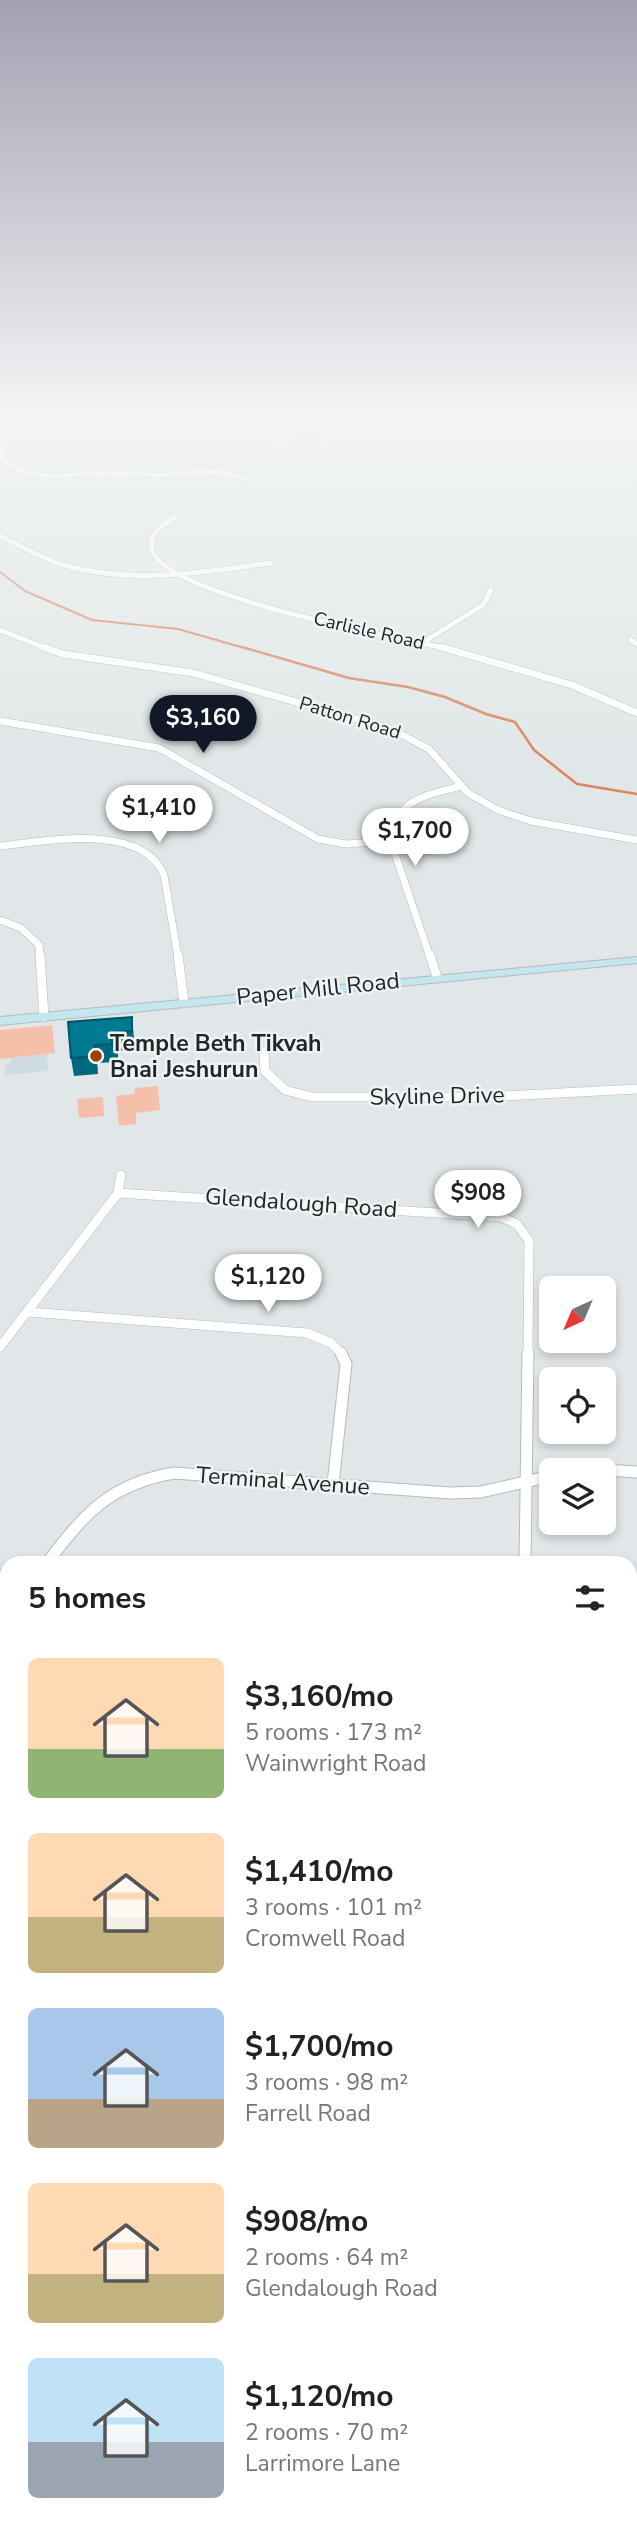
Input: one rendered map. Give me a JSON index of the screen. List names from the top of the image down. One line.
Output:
{"streets":{"main road":["Paper Mill Road"],"street":["Carlisle Road","Patton Road","Skyline Drive","Glendalough Road","Terminal Avenue"]},"crossings":[["Glendalough Road","Terminal Avenue"]],"places":["Temple Beth Tikvah Bnai Jeshurun"],"north":"bottom left","page":{"price":["$3,160","$1,410","$1,700","$908","$1,120"],"heading":"5 homes","list":[{"name":"$3,160/mo","note":"5 rooms · 173 m² · Wainwright Road"},{"name":"$1,410/mo","note":"3 rooms · 101 m² · Cromwell Road"},{"name":"$1,700/mo","note":"3 rooms · 98 m² · Farrell Road"},{"name":"$908/mo","note":"2 rooms · 64 m² · Glendalough Road"},{"name":"$1,120/mo","note":"2 rooms · 70 m² · Larrimore Lane"}]}}
